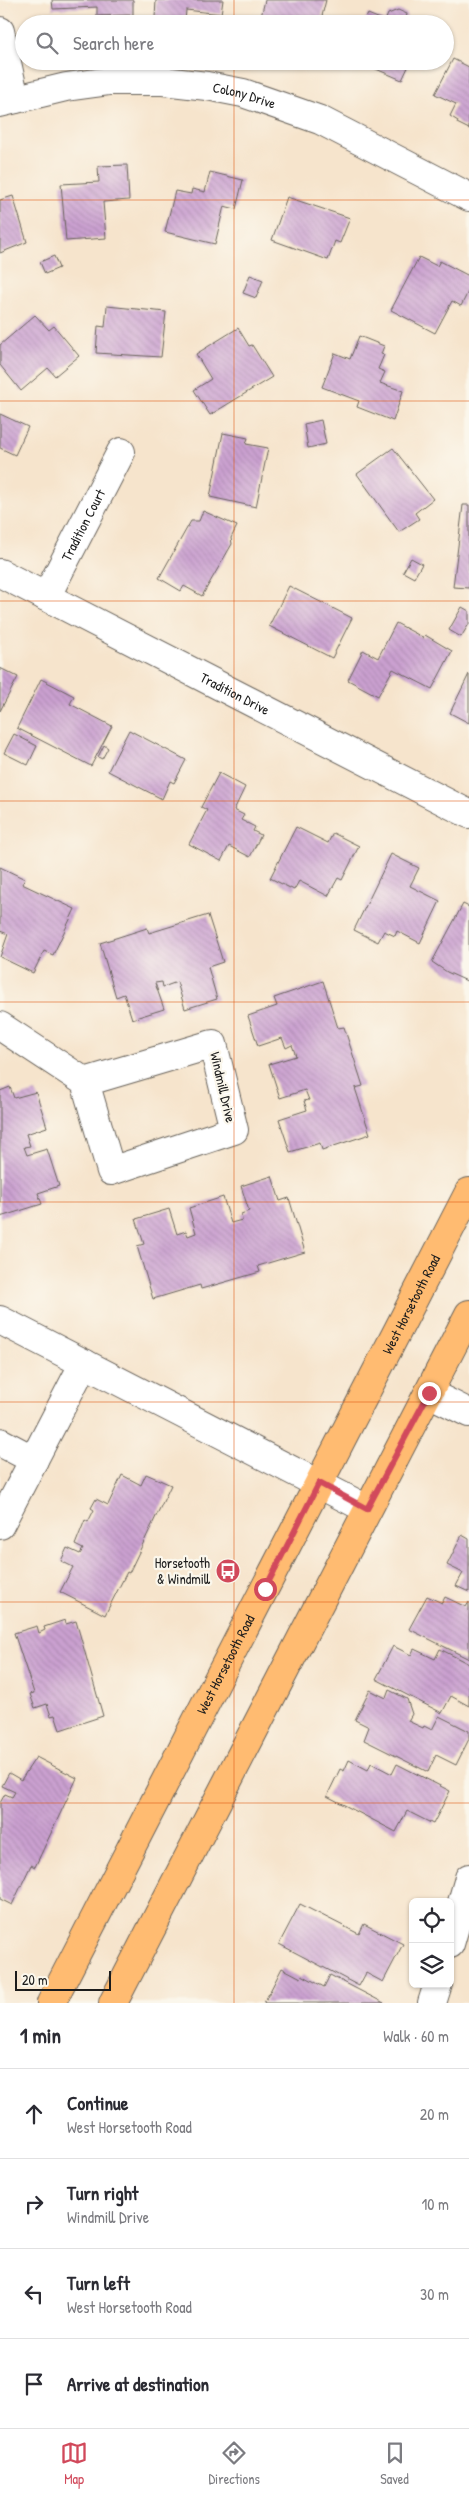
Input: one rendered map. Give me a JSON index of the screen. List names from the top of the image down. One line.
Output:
{"streets":{"main road":["West Horsetooth Road"],"street":["Colony Drive","Tradition Court","Tradition Drive","Windmill Drive"]},"crossings":[["Tradition Court","Tradition Drive"]],"places":{"bus stop":["Horsetooth & Windmill"]},"scale_bar":"20 m","page":{"search":"Search here","scale":"20 m","heading":["1 min","Walk · 60 m"],"list":[["Continue","West Horsetooth Road","20 m"],["Turn right","Windmill Drive","10 m"],["Turn left","West Horsetooth Road","30 m"],"Arrive at destination"],"nav":["Map","Directions","Saved"]}}
